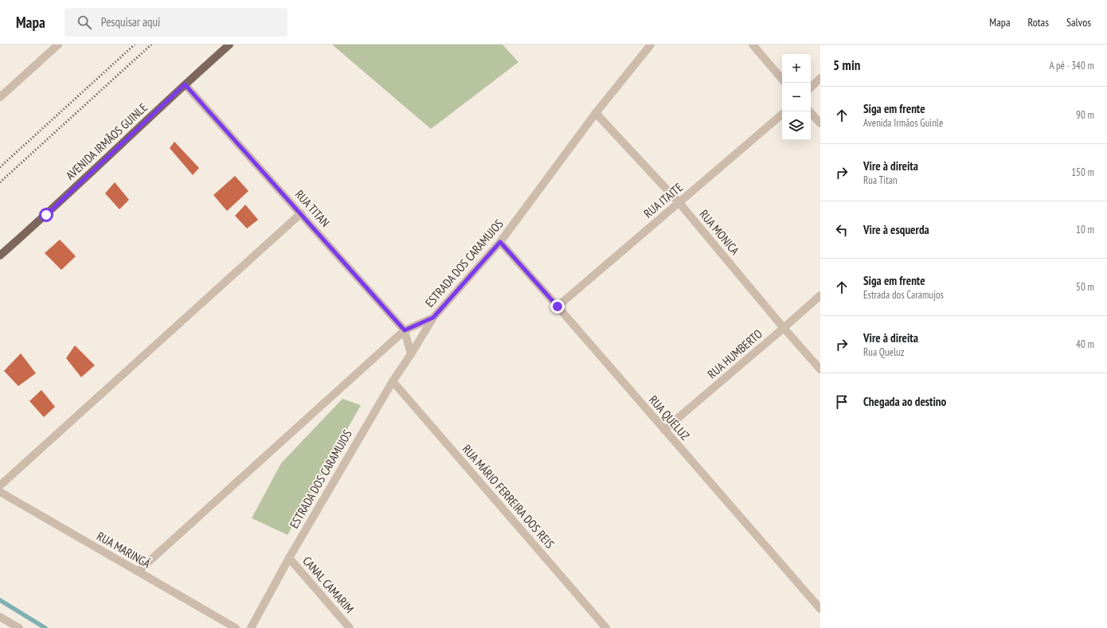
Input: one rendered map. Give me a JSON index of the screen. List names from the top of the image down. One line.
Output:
{"streets":{"main road":["AVENIDA IRMÃOS GUINLE"],"street":["RUA ITAITE","RUA TITAN","RUA MONICA","ESTRADA DOS CARAMUJOS","RUA HUMBERTO","RUA QUELUZ","RUA MÁRIO FERREIRA DOS REIS","RUA MARINGÁ","CANAL CAMARIM"]},"crossings":[["AVENIDA IRMÃOS GUINLE","RUA TITAN"],["RUA ITAITE","RUA MONICA"],["RUA ITAITE","RUA QUELUZ"],["RUA TITAN","ESTRADA DOS CARAMUJOS"],["RUA MONICA","ESTRADA DOS CARAMUJOS"],["RUA MONICA","RUA HUMBERTO"],["ESTRADA DOS CARAMUJOS","RUA QUELUZ"],["ESTRADA DOS CARAMUJOS","RUA MÁRIO FERREIRA DOS REIS"],["ESTRADA DOS CARAMUJOS","CANAL CAMARIM"],["RUA HUMBERTO","RUA QUELUZ"]],"page":{"header":"Mapa","search":"Pesquisar aqui","nav":["Mapa","Rotas","Salvos"],"heading":["5 min","A pé · 340 m"],"map_buttons":["+","−"],"list":[["Siga em frente","Avenida Irmãos Guinle","90 m"],["Vire à direita","Rua Titan","150 m"],["Vire à esquerda","10 m"],["Siga em frente","Estrada dos Caramujos","50 m"],["Vire à direita","Rua Queluz","40 m"],"Chegada ao destino"]}}
